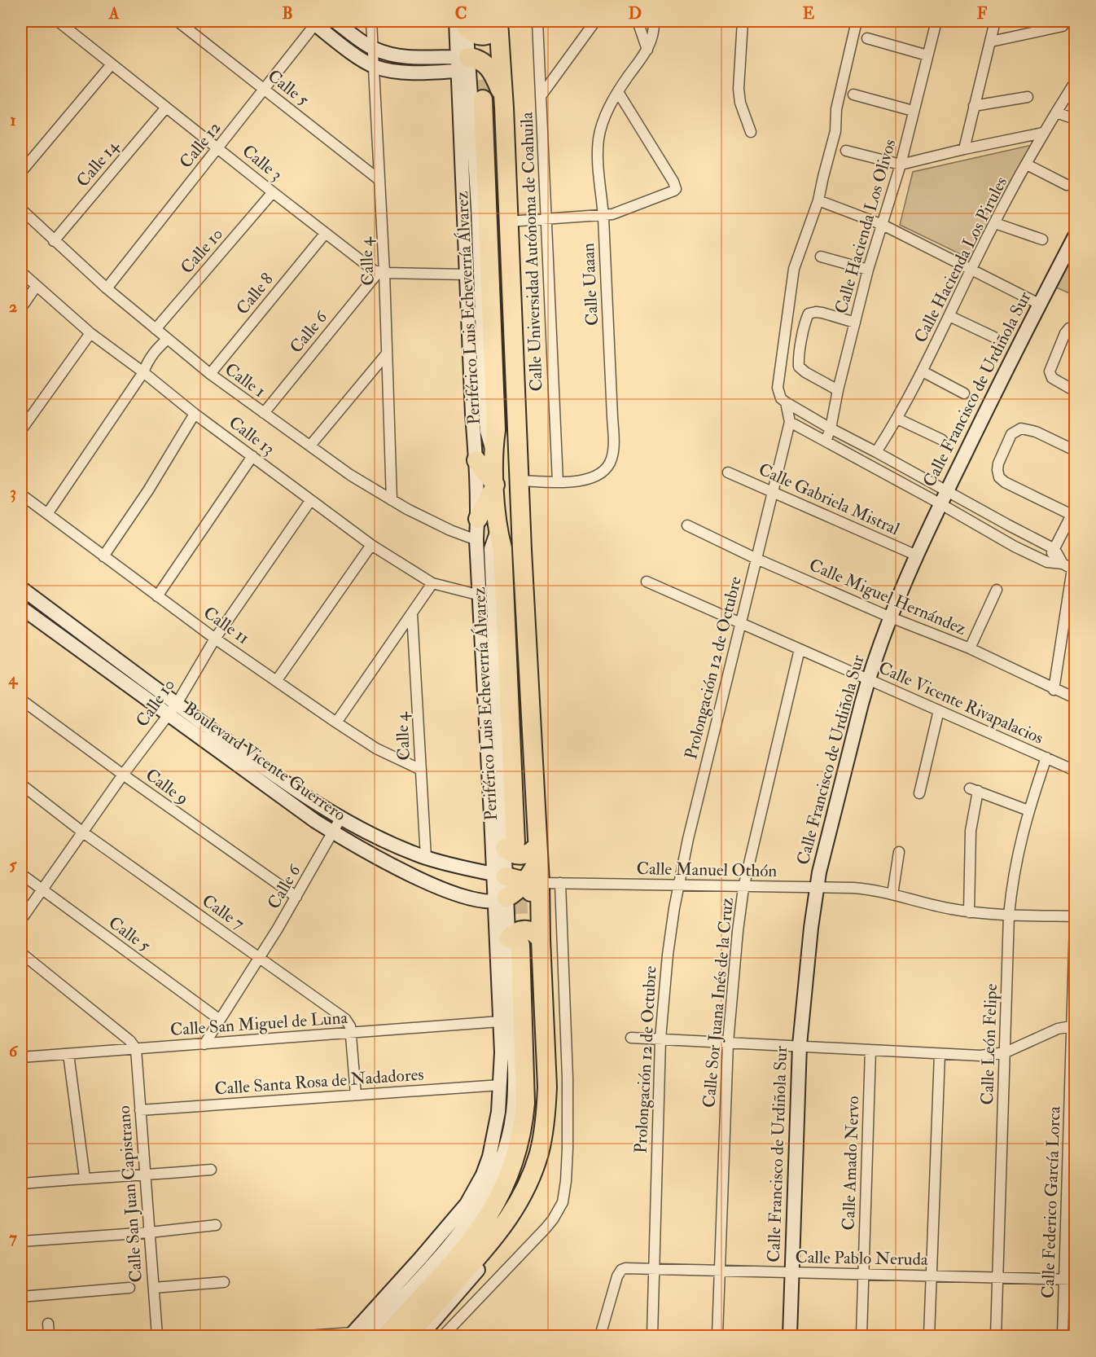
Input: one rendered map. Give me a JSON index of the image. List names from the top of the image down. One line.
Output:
{"streets":{"highway":["Periférico Luis Echeverría Álvarez"],"street":["Calle 5","Calle 12","Calle 3","Calle 14","Calle Hacienda Los Olivos","Calle 10","Calle Universidad Autónoma de Coahuila","Calle Hacienda Los Pirules","Calle 4","Calle Uaaan","Calle 8","Calle 6","Calle 1","Calle Francisco de Urdiñola Sur","Calle 13","Calle Gabriela Mistral","Calle Miguel Hernández","Calle 11","Prolongación 12 de Octubre","Calle Vicente Rivapalacios","Boulevard Vicente Guerrero","Calle 9","Calle Manuel Othón","Calle 7","Calle Sor Juana Inés de la Cruz","Calle San Miguel de Luna","Calle León Felipe","Calle Santa Rosa de Nadadores","Calle Amado Nervo","Calle San Juan Capistrano","Calle Federico García Lorca","Calle Pablo Neruda"]},"crossings":[["Calle 5","Calle 12"],["Calle 5","Calle 10"],["Calle 5","Calle 4"],["Calle 5","Calle 6"],["Calle 12","Calle 3"],["Calle 12","Calle 1"],["Calle 3","Calle 14"],["Calle 3","Calle 10"],["Calle 3","Calle 4"],["Calle 3","Calle 8"],["Calle 3","Calle 6"],["Calle 14","Calle 1"],["Calle 10","Calle 1"],["Calle 10","Calle 13"],["Calle 10","Calle 11"],["Calle 10","Boulevard Vicente Guerrero"],["Calle 10","Calle 9"],["Calle 10","Calle 7"],["Calle Universidad Autónoma de Coahuila","Calle Uaaan"],["Calle 4","Calle 6"],["Calle 4","Calle 1"],["Calle 4","Calle 11"],["Calle 4","Boulevard Vicente Guerrero"],["Calle Uaaan","Periférico Luis Echeverría Álvarez"],["Calle 8","Calle 1"],["Periférico Luis Echeverría Álvarez","Calle 1"],["Periférico Luis Echeverría Álvarez","Calle 13"],["Periférico Luis Echeverría Álvarez","Boulevard Vicente Guerrero"],["Periférico Luis Echeverría Álvarez","Calle Manuel Othón"],["Periférico Luis Echeverría Álvarez","Calle San Miguel de Luna"],["Periférico Luis Echeverría Álvarez","Calle Santa Rosa de Nadadores"],["Calle 6","Calle 1"],["Calle 6","Boulevard Vicente Guerrero"],["Calle 6","Calle 9"],["Calle 6","Calle 7"],["Calle 6","Calle San Miguel de Luna"],["Calle Francisco de Urdiñola Sur","Calle Gabriela Mistral"],["Calle Francisco de Urdiñola Sur","Calle Miguel Hernández"],["Calle Francisco de Urdiñola Sur","Calle Vicente Rivapalacios"],["Calle Francisco de Urdiñola Sur","Calle Manuel Othón"],["Calle Francisco de Urdiñola Sur","Calle Pablo Neruda"],["Calle Gabriela Mistral","Prolongación 12 de Octubre"],["Calle Miguel Hernández","Prolongación 12 de Octubre"],["Prolongación 12 de Octubre","Calle Vicente Rivapalacios"],["Prolongación 12 de Octubre","Calle Manuel Othón"],["Prolongación 12 de Octubre","Calle Pablo Neruda"],["Calle Vicente Rivapalacios","Calle Sor Juana Inés de la Cruz"],["Calle Vicente Rivapalacios","Calle León Felipe"],["Calle Manuel Othón","Calle Sor Juana Inés de la Cruz"],["Calle Manuel Othón","Calle León Felipe"],["Calle 7","Calle San Miguel de Luna"],["Calle 7","Calle Santa Rosa de Nadadores"],["Calle Sor Juana Inés de la Cruz","Calle Pablo Neruda"],["Calle San Miguel de Luna","Calle San Juan Capistrano"],["Calle León Felipe","Calle Pablo Neruda"],["Calle Santa Rosa de Nadadores","Calle San Juan Capistrano"],["Calle Amado Nervo","Calle Pablo Neruda"],["Calle Federico García Lorca","Calle Pablo Neruda"]],"grid":{"columns":["A","B","C","D","E","F"],"rows":["1","2","3","4","5","6","7"]}}
